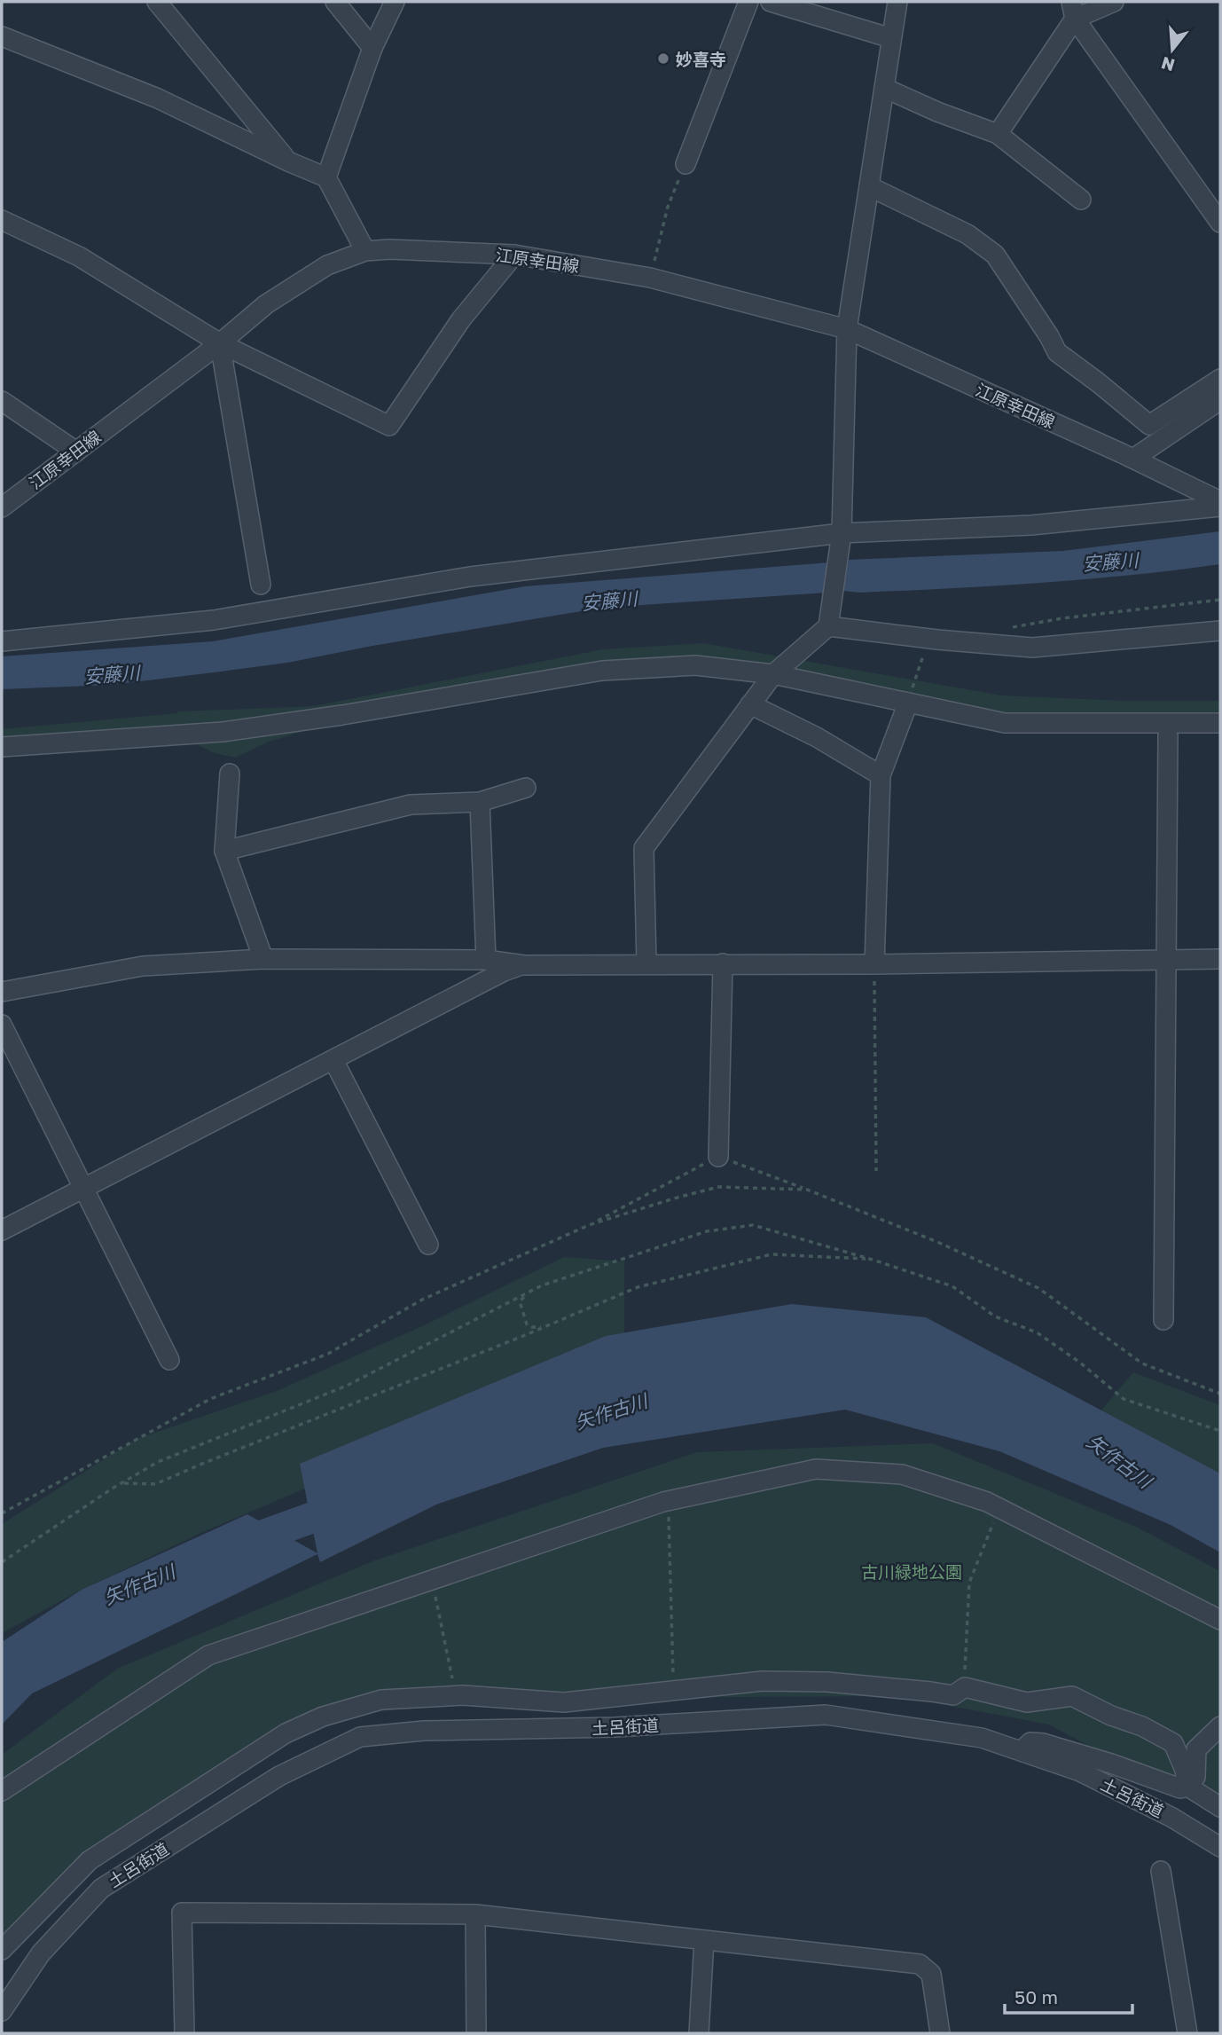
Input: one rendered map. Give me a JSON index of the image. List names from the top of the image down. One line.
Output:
{"streets":{"street":["江原幸田線","土呂街道"]},"water":["安藤川","矢作古川"],"parks":["古川緑地公園"],"places":["妙喜寺"],"scale_bar":"50 m","north":"bottom"}
